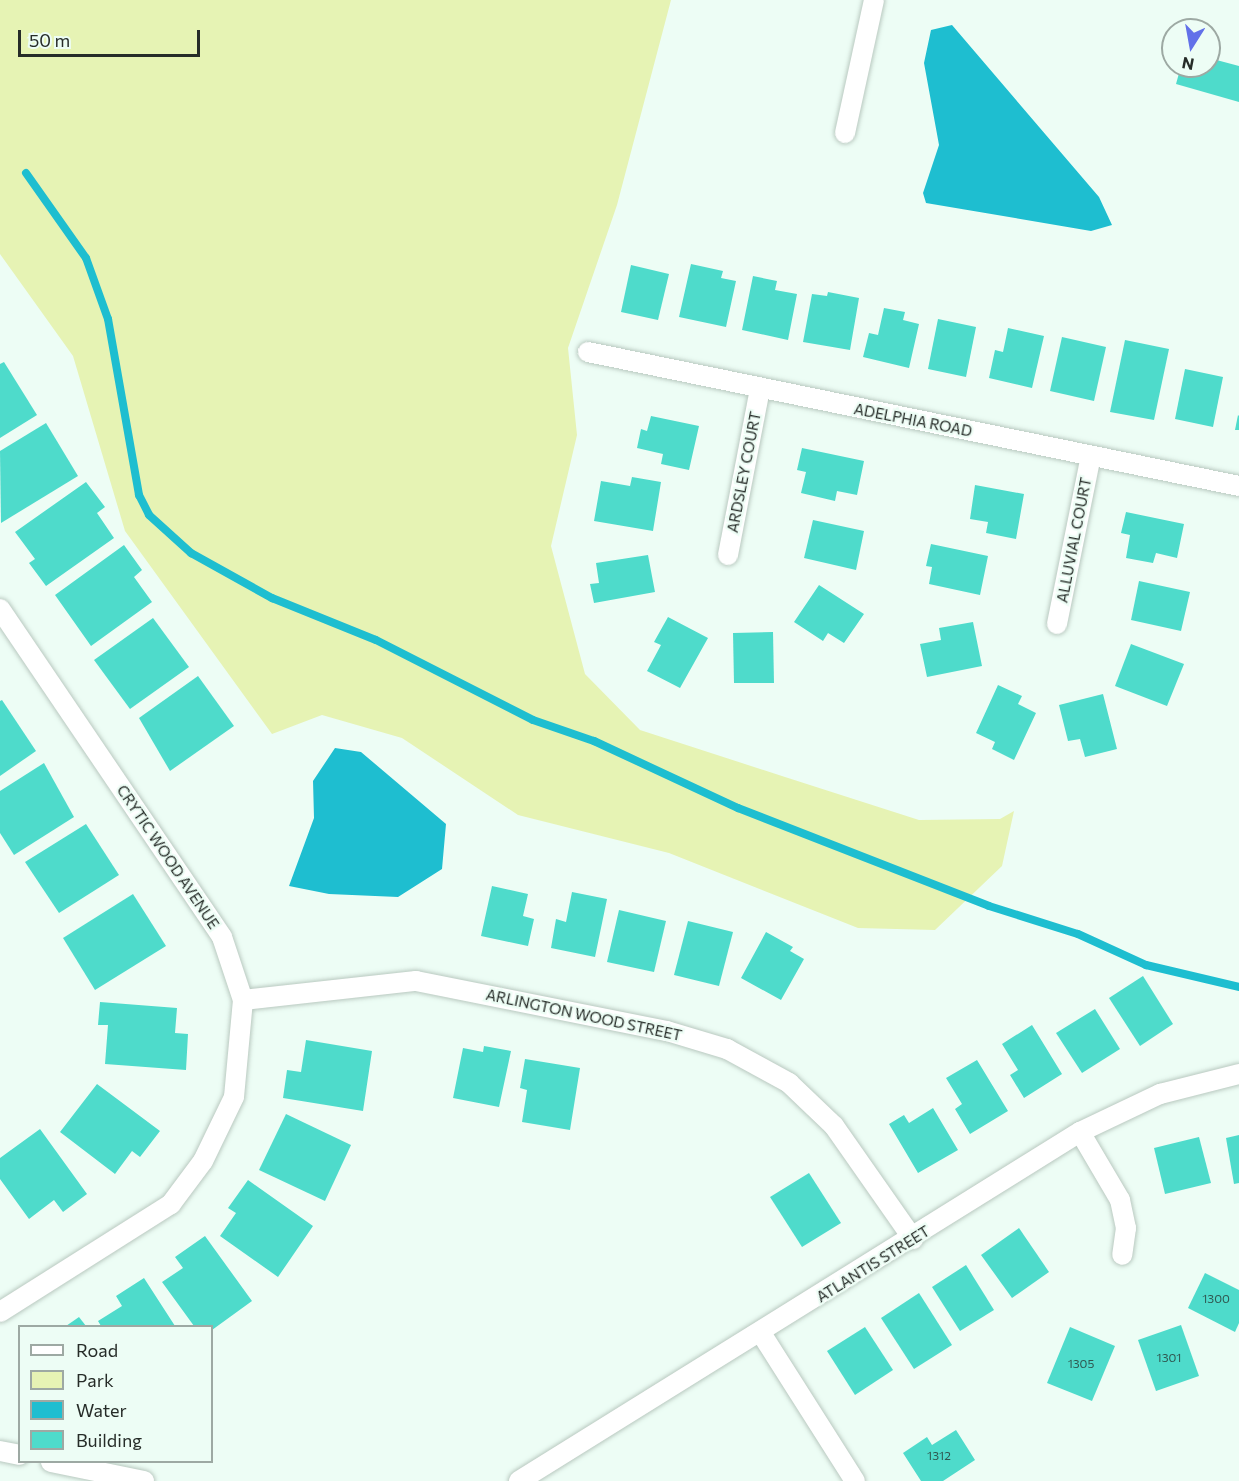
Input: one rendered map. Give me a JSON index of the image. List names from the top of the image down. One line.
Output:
{"streets":{"street":["ADELPHIA ROAD","ARDSLEY COURT","ALLUVIAL COURT","CRYTIC WOOD AVENUE","ARLINGTON WOOD STREET","ATLANTIS STREET"]},"crossings":[["ADELPHIA ROAD","ARDSLEY COURT"],["ADELPHIA ROAD","ALLUVIAL COURT"],["CRYTIC WOOD AVENUE","ARLINGTON WOOD STREET"],["ARLINGTON WOOD STREET","ATLANTIS STREET"]],"house_numbers":["1300","1301","1305","1312"],"legend":["Road","Park","Water","Building"],"scale_bar":"50 m","north":"bottom"}
